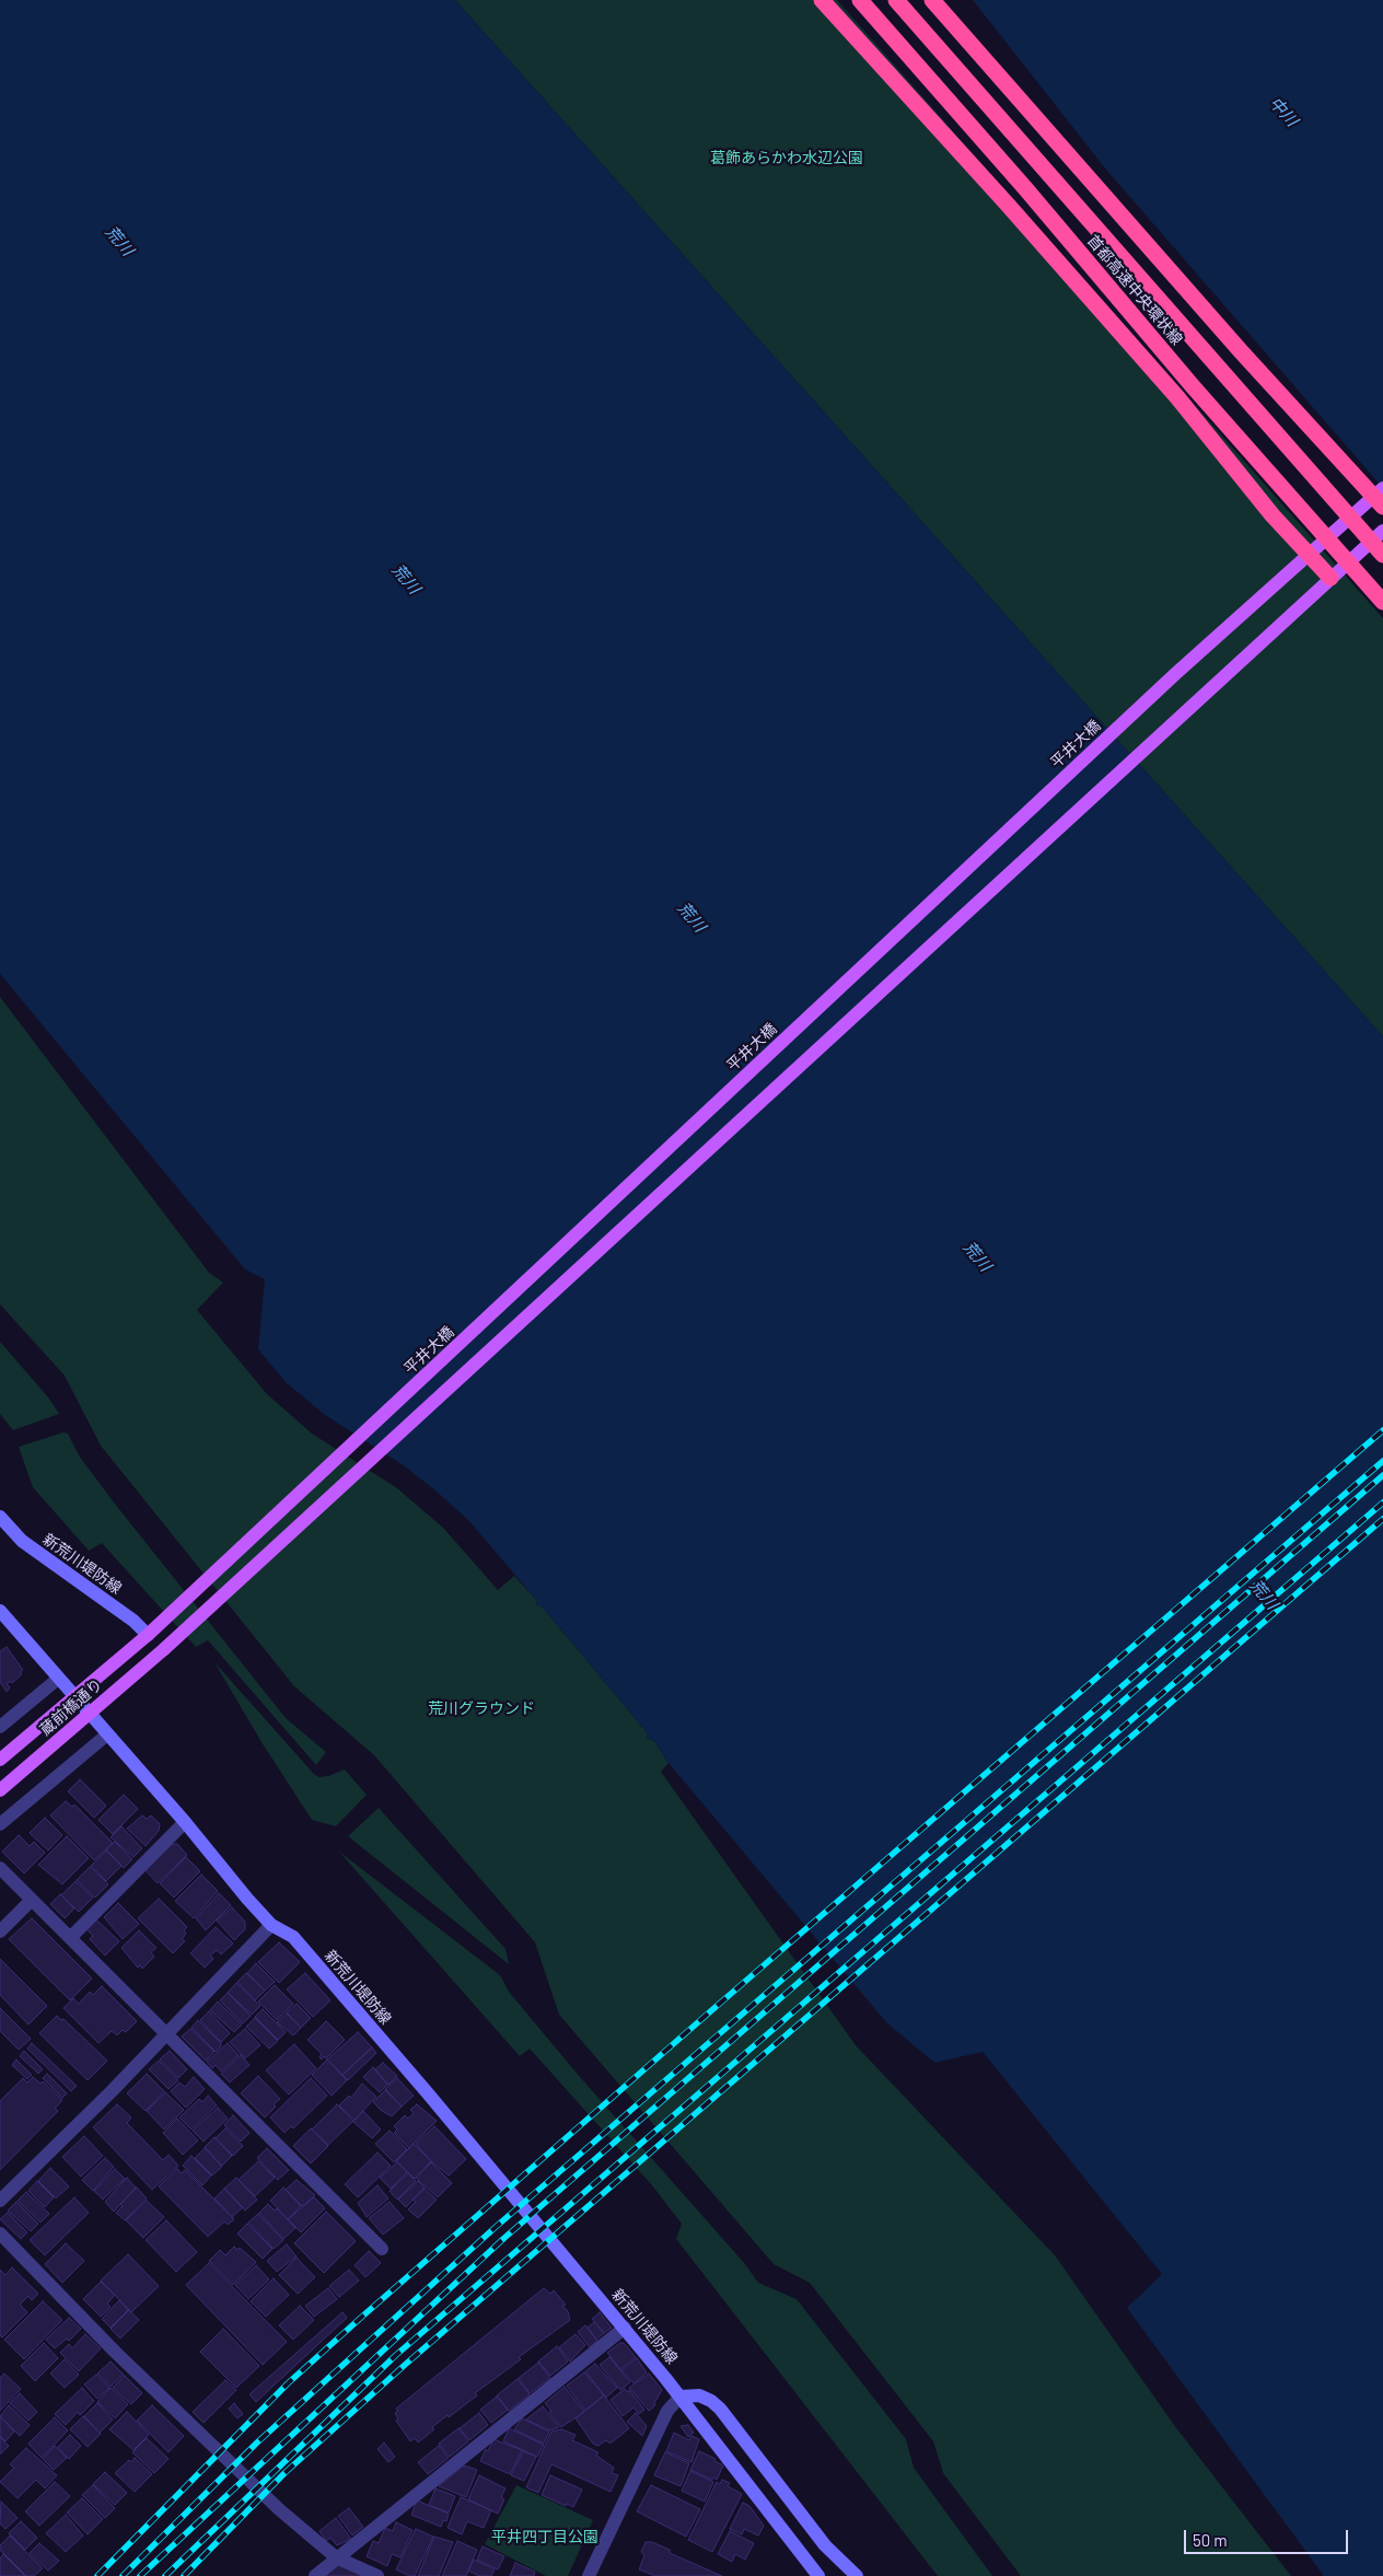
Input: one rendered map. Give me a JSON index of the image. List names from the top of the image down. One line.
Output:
{"streets":{"highway":["首都高速中央環状線"],"main road":["平井大橋","新荒川堤防線","蔵前橋通り"]},"crossings":[["平井大橋","新荒川堤防線"],["平井大橋","蔵前橋通り"],["新荒川堤防線","蔵前橋通り"]],"water":["中川","荒川"],"parks":["葛飾あらかわ水辺公園","荒川グラウンド","平井四丁目公園"],"scale_bar":"50 m"}
